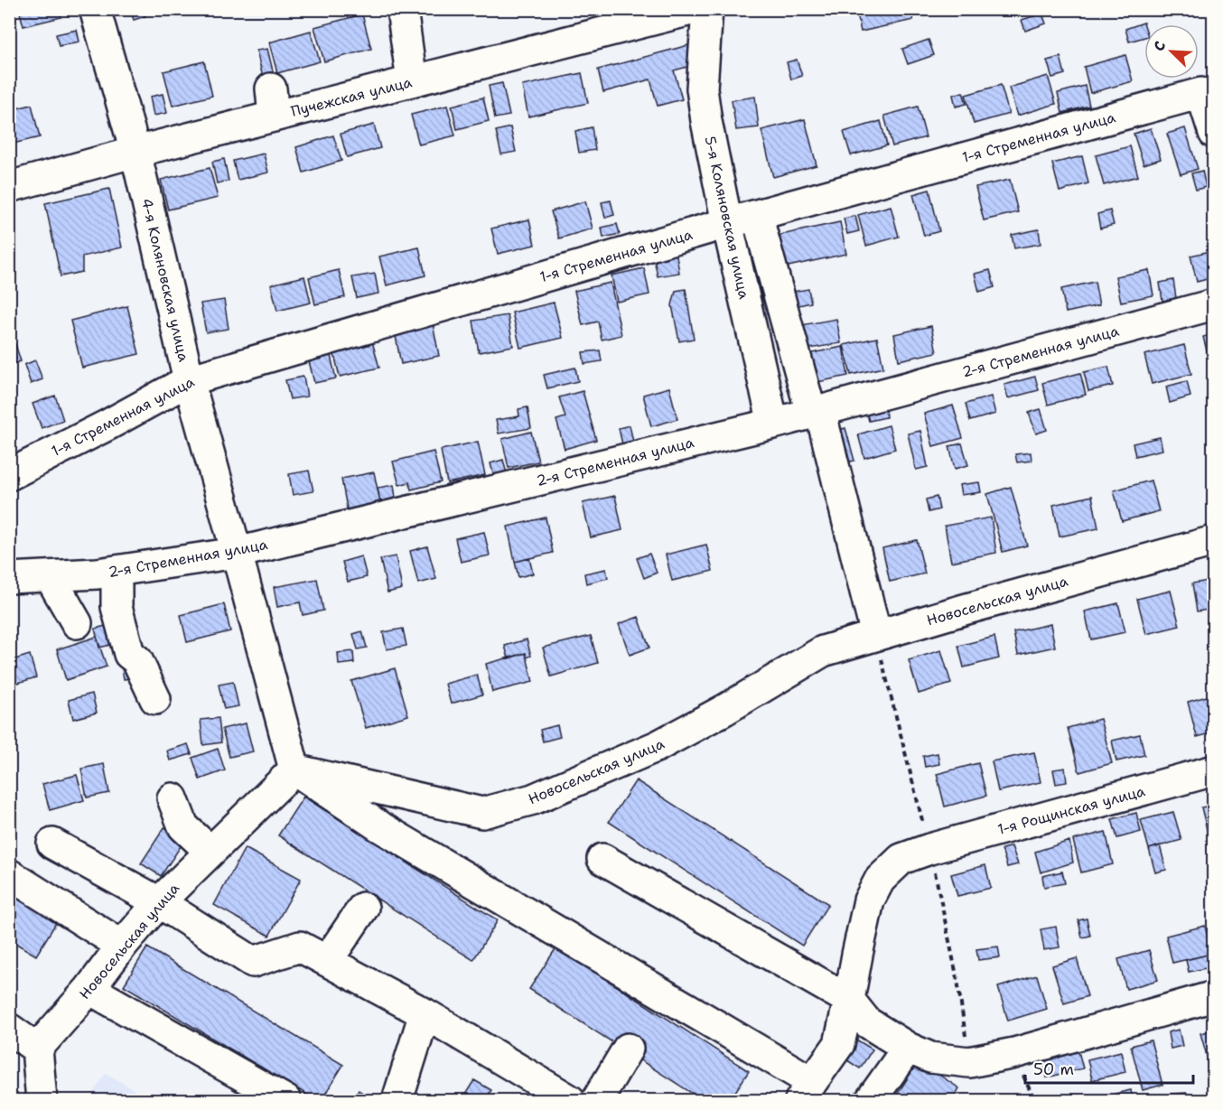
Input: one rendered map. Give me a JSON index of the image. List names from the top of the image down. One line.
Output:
{"streets":{"street":["Пучежская улица","1-я Стременная улица","5-я Коляновская улица","4-я Коляновская улица","2-я Стременная улица","Новосельская улица","1-я Рощинская улица"]},"crossings":[["Пучежская улица","4-я Коляновская улица"],["1-я Стременная улица","5-я Коляновская улица"],["1-я Стременная улица","4-я Коляновская улица"],["5-я Коляновская улица","2-я Стременная улица"],["4-я Коляновская улица","2-я Стременная улица"],["4-я Коляновская улица","Новосельская улица"]],"scale_bar":"50 m","north":"top left"}
